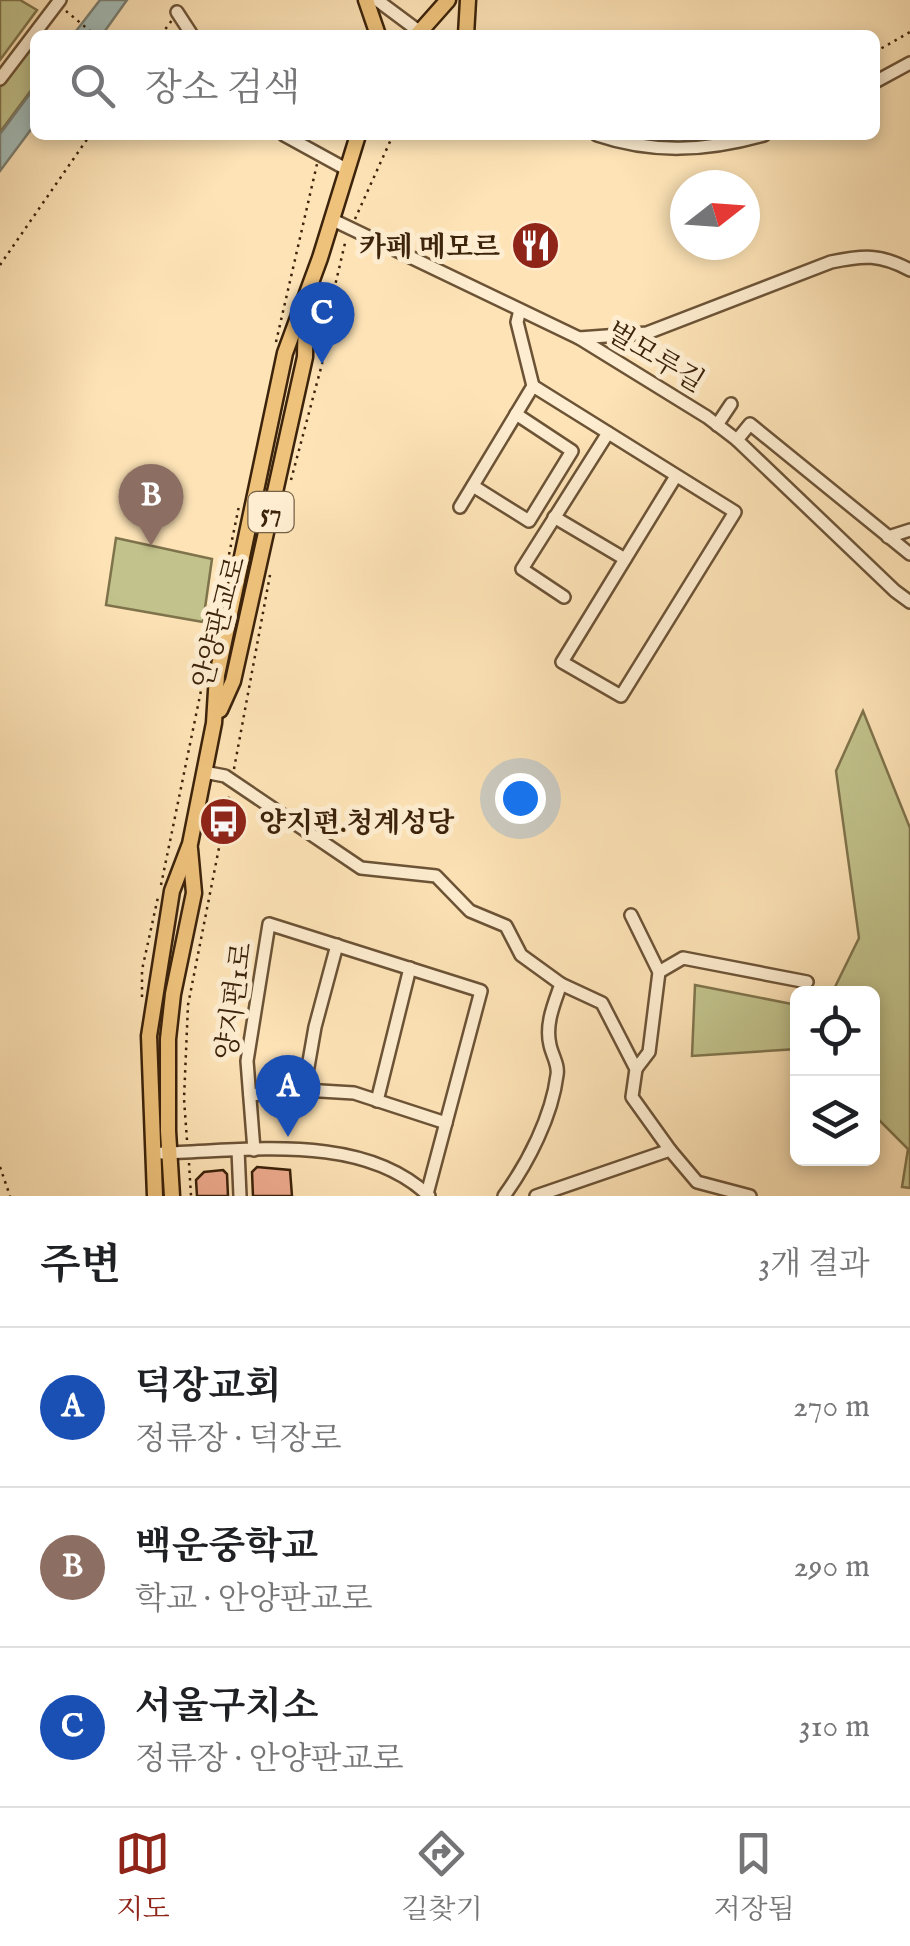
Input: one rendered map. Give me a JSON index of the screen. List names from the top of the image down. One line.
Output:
{"streets":{"main road":["57","안양판교로"],"street":["벌모루길","양지편1로"]},"crossings":[["벌모루길","안양판교로"]],"places":{"restaurant":["카페 메모르"],"bus stop":["양지편.청계성당"]},"north":"right","page":{"search":"장소 검색","pins":["C","B","A"],"heading":["주변","3개 결과"],"list":[{"mark":"A","name":"덕장교회","note":"정류장 · 덕장로","value":"270 m"},{"mark":"B","name":"백운중학교","note":"학교 · 안양판교로","value":"290 m"},{"mark":"C","name":"서울구치소","note":"정류장 · 안양판교로","value":"310 m"}],"nav":["지도","길찾기","저장됨"]}}
